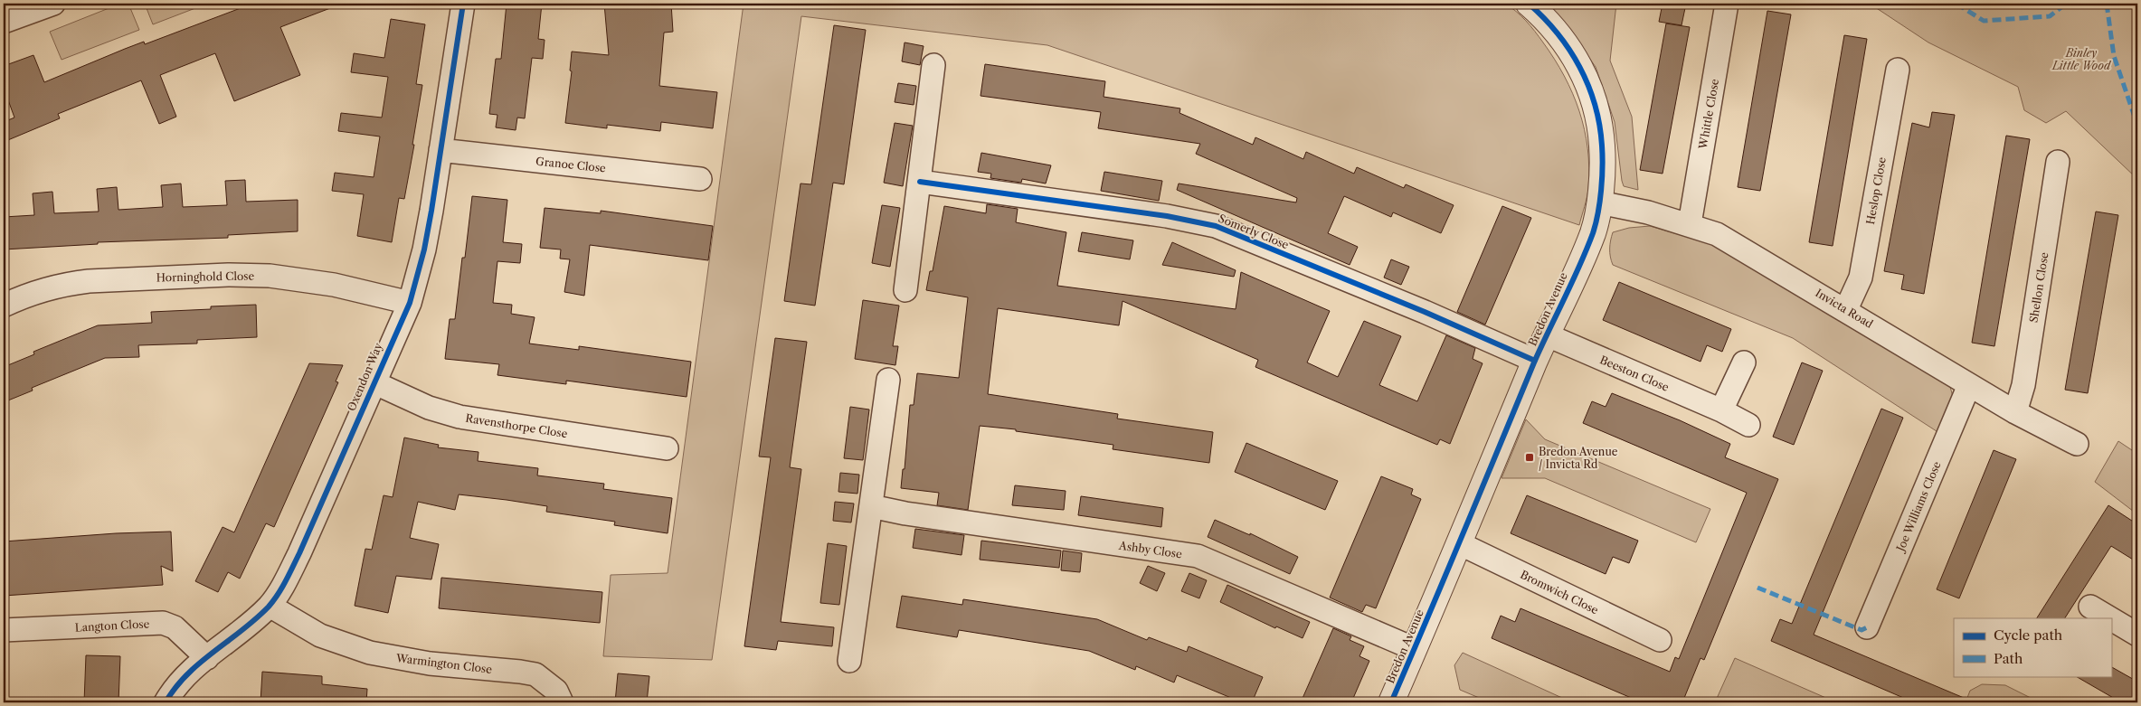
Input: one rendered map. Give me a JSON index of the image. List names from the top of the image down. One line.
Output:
{"streets":{"street":["Whittle Close","Granoe Close","Heslop Close","Somerly Close","Horninghold Close","Shellon Close","Invicta Road","Bredon Avenue","Beeston Close","Oxendon Way","Ravensthorpe Close","Joe Williams Close","Ashby Close","Bromwich Close","Langton Close","Warmington Close"]},"crossings":[["Whittle Close","Invicta Road"],["Granoe Close","Oxendon Way"],["Heslop Close","Invicta Road"],["Somerly Close","Bredon Avenue"],["Horninghold Close","Oxendon Way"],["Shellon Close","Invicta Road"],["Invicta Road","Bredon Avenue"],["Invicta Road","Joe Williams Close"],["Bredon Avenue","Beeston Close"],["Bredon Avenue","Ashby Close"],["Bredon Avenue","Bromwich Close"],["Oxendon Way","Ravensthorpe Close"],["Oxendon Way","Langton Close"],["Oxendon Way","Warmington Close"]],"parks":["Binley Little Wood"],"places":{"transit":["Bredon Avenue / Invicta Rd"]},"legend":["Cycle path","Path"]}
